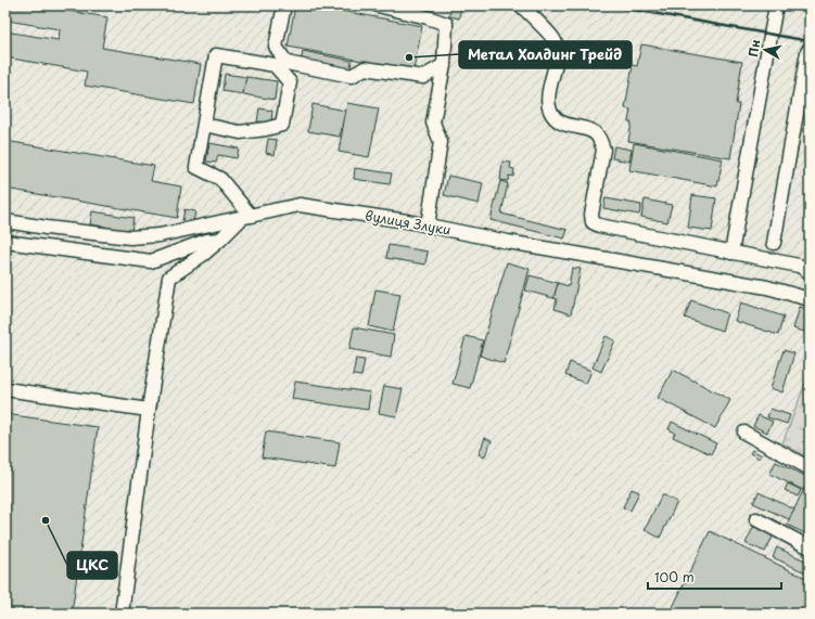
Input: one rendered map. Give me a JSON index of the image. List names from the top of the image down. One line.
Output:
{"streets":{"street":["вулиця Злуки"]},"places":["Метал Холдинг Трейд","ЦКС"],"scale_bar":"100 m","north":"left"}
